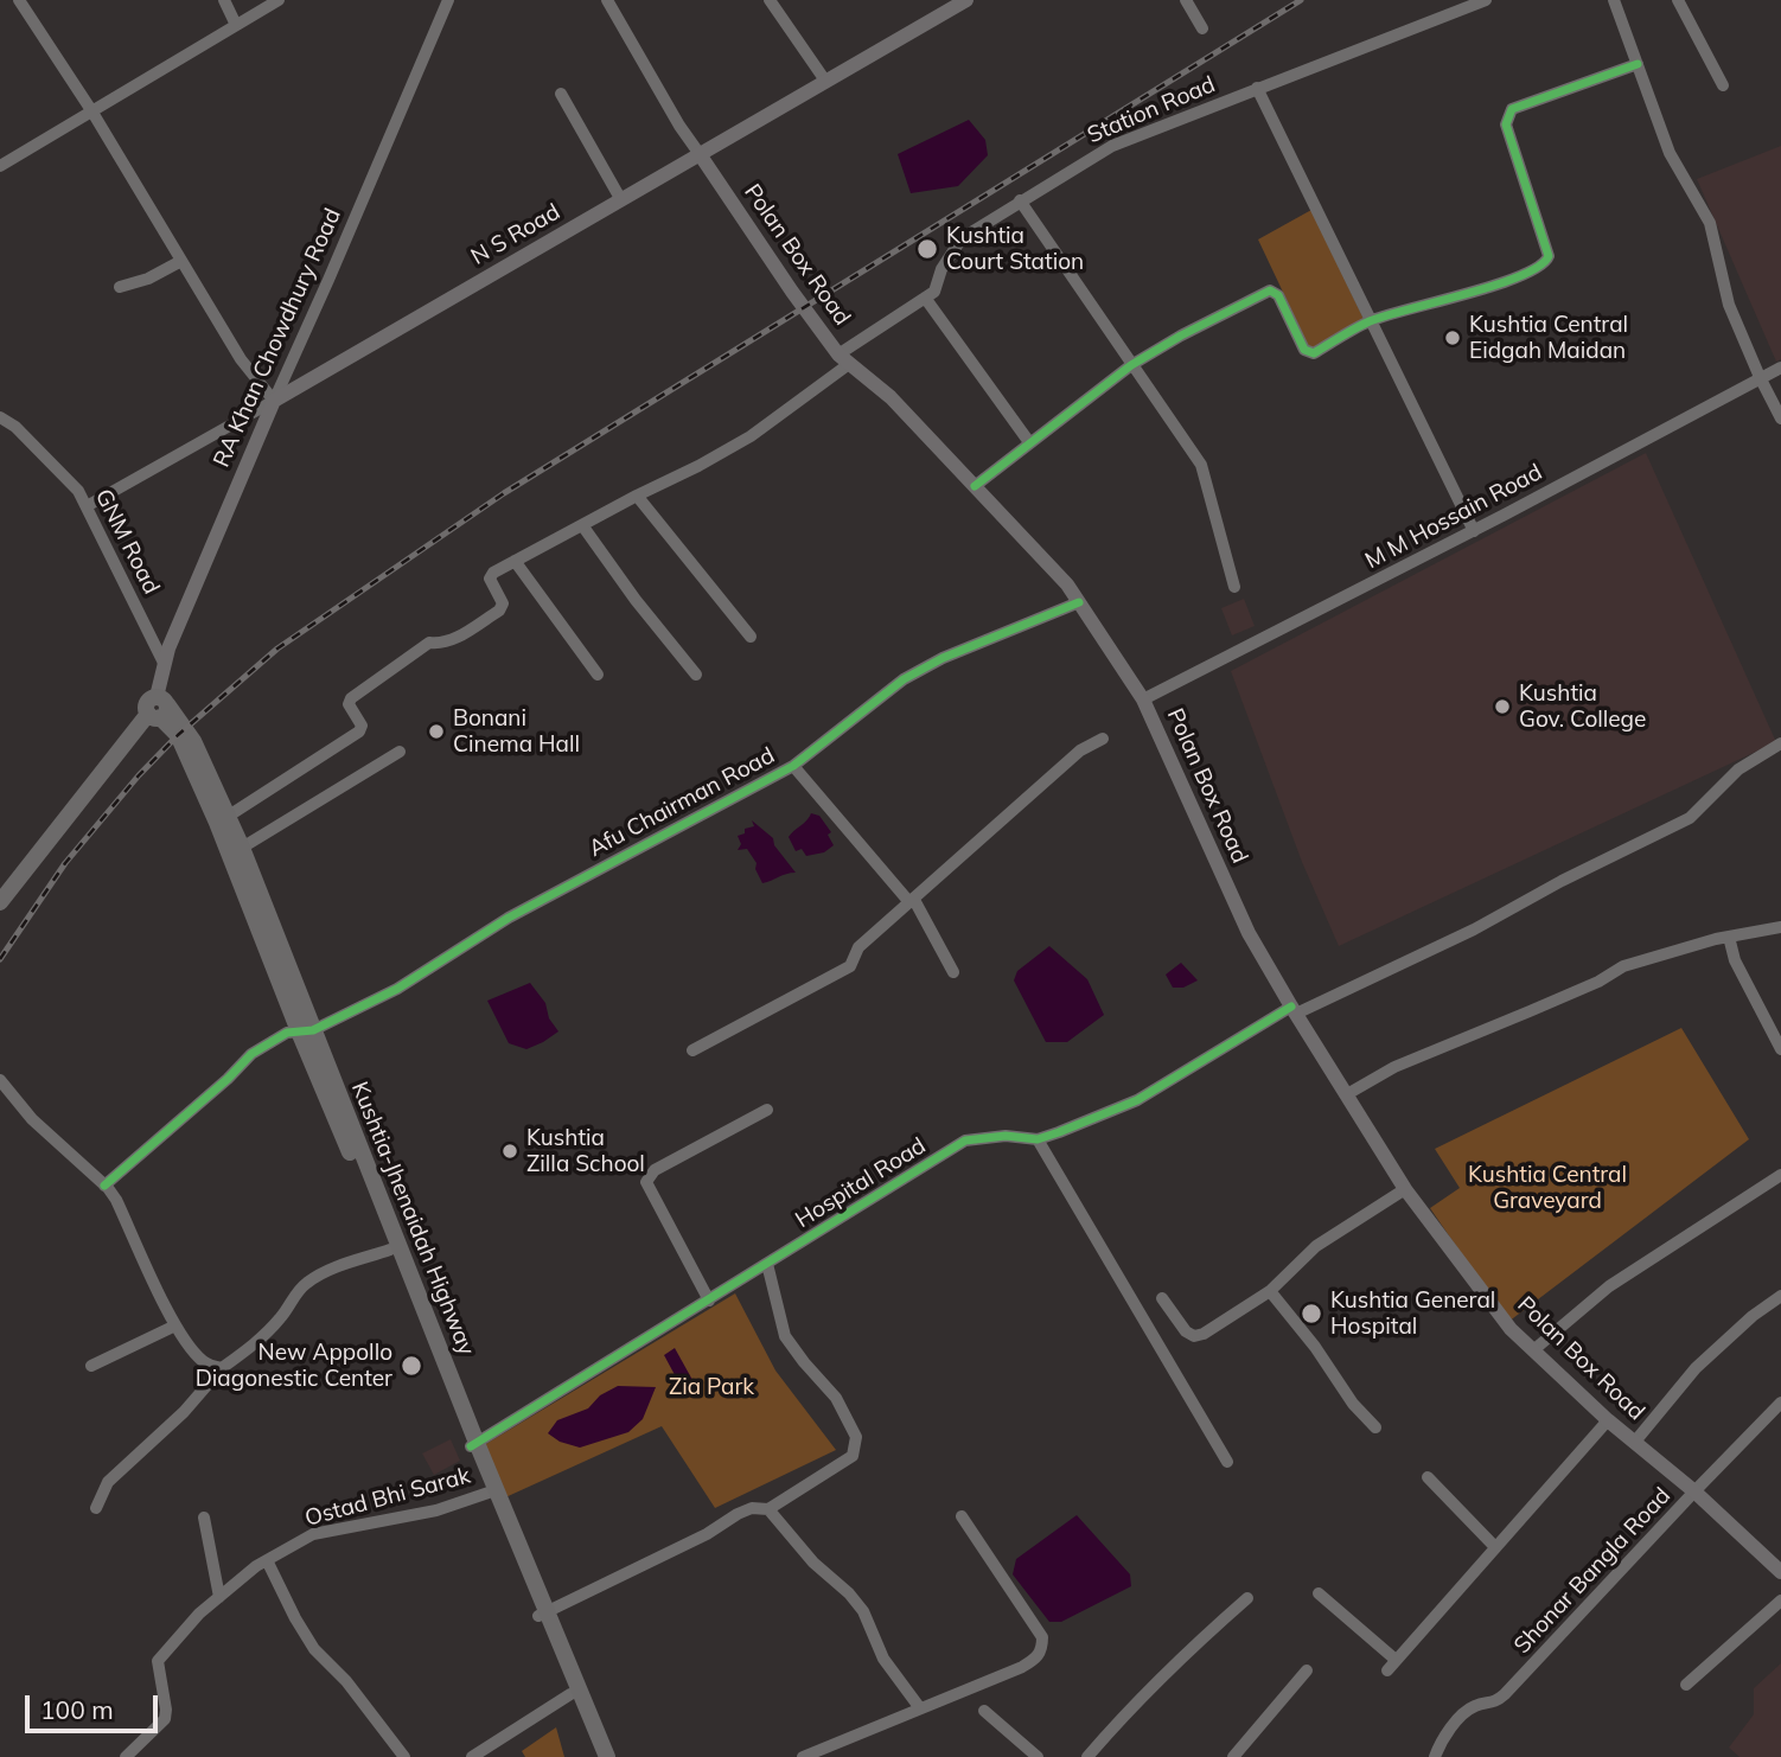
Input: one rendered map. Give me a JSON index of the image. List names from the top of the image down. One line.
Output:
{"streets":{"highway":["Kushtia-Jhenaidah Highway"],"main road":["N S Road","Polan Box Road","RA Khan Chowdhury Road"],"street":["Station Road","M M Hossain Road","GNM Road","Afu Chairman Road","Hospital Road","Ostad Bhi Sarak","Shonar Bangla Road"]},"crossings":[["Station Road","Polan Box Road"],["N S Road","Polan Box Road"],["N S Road","RA Khan Chowdhury Road"],["N S Road","GNM Road"],["Polan Box Road","M M Hossain Road"],["Polan Box Road","Afu Chairman Road"],["Polan Box Road","Hospital Road"],["Polan Box Road","Shonar Bangla Road"],["RA Khan Chowdhury Road","GNM Road"],["RA Khan Chowdhury Road","Kushtia-Jhenaidah Highway"],["Afu Chairman Road","Kushtia-Jhenaidah Highway"],["Hospital Road","Kushtia-Jhenaidah Highway"],["Kushtia-Jhenaidah Highway","Ostad Bhi Sarak"]],"parks":["Kushtia Central Graveyard","Zia Park"],"places":["Kushtia Court Station","Kushtia Central Eidgah Maidan","Kushtia Gov. College","Bonani Cinema Hall","Kushtia Zilla School","Kushtia General Hospital","New Appollo Diagonestic Center"],"scale_bar":"100 m"}
